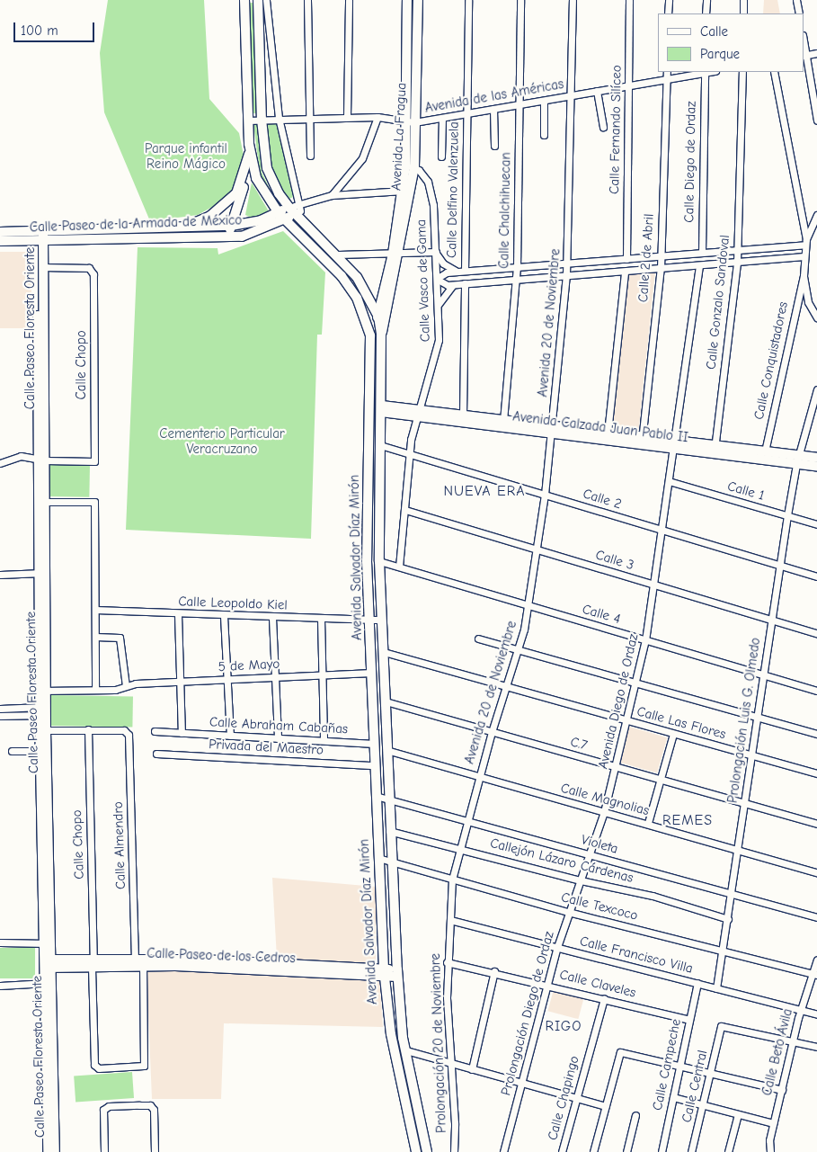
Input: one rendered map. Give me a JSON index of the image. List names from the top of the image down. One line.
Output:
{"streets":{"main road":["Avenida La Fragua","Calle Paseo de la Armada de México","Calle Paseo Floresta Oriente","Avenida Calzada Juan Pablo II","Avenida Salvador Díaz Mirón","Calle Paseo de los Cedros"],"street":["Avenida de las Américas","Calle Fernando Silíceo","Calle Diego de Ordaz","Calle Delfino Valenzuela","Calle Chalchihuecan","Calle 2 de Abril","Calle Vasco de Gama","Calle Gonzalo Sandoval","Avenida 20 de Noviembre","Calle Conquistadores","Calle Chopo","Calle 1","Calle 2","Calle 3","Calle Leopoldo Kiel","Calle 4","5 de Mayo","Avenida Diego de Ordaz","Prolongación Luis G. Olmedo","Calle Las Flores","Calle Abraham Cabañas","C.7","Privada del Maestro","Calle Magnolias","Violeta","Calle Almendro","Callejón Lázaro Cárdenas","Calle Texcoco","Calle Francisco Villa","Calle Claveles","Prolongación Diego de Ordaz","Prolongación 20 de Noviembre","Calle Beto Ávila","Calle Campeche","Calle Central","Calle Chapingo"]},"crossings":[["Avenida de las Américas","Calle Fernando Silíceo"],["Avenida de las Américas","Avenida La Fragua"],["Avenida de las Américas","Calle Diego de Ordaz"],["Avenida de las Américas","Calle Delfino Valenzuela"],["Avenida de las Américas","Calle Chalchihuecan"],["Avenida de las Américas","Calle 2 de Abril"],["Avenida de las Américas","Avenida 20 de Noviembre"],["Avenida de las Américas","Avenida Salvador Díaz Mirón"],["Avenida La Fragua","Calle Vasco de Gama"],["Avenida La Fragua","Avenida Salvador Díaz Mirón"],["Calle Chalchihuecan","Avenida Calzada Juan Pablo II"],["Calle Paseo de la Armada de México","Calle Paseo Floresta Oriente"],["Calle Paseo de la Armada de México","Avenida Salvador Díaz Mirón"],["Calle 2 de Abril","Avenida Calzada Juan Pablo II"],["Calle Vasco de Gama","Avenida Calzada Juan Pablo II"],["Calle Vasco de Gama","Calle 2"],["Calle Vasco de Gama","Calle 3"],["Calle Vasco de Gama","Calle 4"],["Calle Gonzalo Sandoval","Avenida Calzada Juan Pablo II"],["Avenida 20 de Noviembre","Avenida Calzada Juan Pablo II"],["Avenida 20 de Noviembre","Calle 2"],["Avenida 20 de Noviembre","Calle 3"],["Avenida 20 de Noviembre","Calle 4"],["Avenida 20 de Noviembre","Calle Las Flores"],["Avenida 20 de Noviembre","C.7"],["Avenida 20 de Noviembre","Calle Magnolias"],["Avenida 20 de Noviembre","Violeta"],["Avenida 20 de Noviembre","Callejón Lázaro Cárdenas"],["Avenida 20 de Noviembre","Calle Texcoco"],["Avenida 20 de Noviembre","Prolongación 20 de Noviembre"],["Calle Paseo Floresta Oriente","Calle Chopo"],["Calle Paseo Floresta Oriente","5 de Mayo"],["Calle Paseo Floresta Oriente","Calle Paseo de los Cedros"],["Calle Conquistadores","Avenida Calzada Juan Pablo II"],["Calle Chopo","Calle Almendro"],["Calle Chopo","Calle Paseo de los Cedros"],["Avenida Calzada Juan Pablo II","Avenida Salvador Díaz Mirón"],["Avenida Calzada Juan Pablo II","Avenida Diego de Ordaz"],["Avenida Calzada Juan Pablo II","Prolongación Luis G. Olmedo"],["Calle 1","Avenida Diego de Ordaz"],["Calle 1","Prolongación Luis G. Olmedo"],["Calle 2","Avenida Salvador Díaz Mirón"],["Calle 2","Avenida Diego de Ordaz"],["Calle 2","Prolongación Luis G. Olmedo"],["Avenida Salvador Díaz Mirón","Calle Leopoldo Kiel"],["Avenida Salvador Díaz Mirón","Calle 4"],["Avenida Salvador Díaz Mirón","5 de Mayo"],["Avenida Salvador Díaz Mirón","Calle Las Flores"],["Avenida Salvador Díaz Mirón","Calle Abraham Cabañas"],["Avenida Salvador Díaz Mirón","C.7"],["Avenida Salvador Díaz Mirón","Privada del Maestro"],["Avenida Salvador Díaz Mirón","Calle Magnolias"],["Avenida Salvador Díaz Mirón","Violeta"],["Avenida Salvador Díaz Mirón","Callejón Lázaro Cárdenas"],["Avenida Salvador Díaz Mirón","Calle Texcoco"],["Avenida Salvador Díaz Mirón","Calle Paseo de los Cedros"],["Calle 3","Avenida Diego de Ordaz"],["Calle 3","Prolongación Luis G. Olmedo"],["Calle 4","Avenida Diego de Ordaz"],["Calle 4","Prolongación Luis G. Olmedo"],["Avenida Diego de Ordaz","Calle Las Flores"],["Avenida Diego de Ordaz","C.7"],["Avenida Diego de Ordaz","Calle Magnolias"],["Avenida Diego de Ordaz","Violeta"],["Avenida Diego de Ordaz","Callejón Lázaro Cárdenas"],["Avenida Diego de Ordaz","Prolongación Diego de Ordaz"],["Prolongación Luis G. Olmedo","Calle Las Flores"],["Prolongación Luis G. Olmedo","C.7"],["Prolongación Luis G. Olmedo","Calle Magnolias"],["Prolongación Luis G. Olmedo","Violeta"],["Prolongación Luis G. Olmedo","Callejón Lázaro Cárdenas"],["Prolongación Luis G. Olmedo","Calle Texcoco"],["Prolongación Luis G. Olmedo","Calle Francisco Villa"],["Calle Almendro","Calle Paseo de los Cedros"],["Callejón Lázaro Cárdenas","Prolongación Diego de Ordaz"],["Calle Texcoco","Prolongación Diego de Ordaz"],["Calle Texcoco","Prolongación 20 de Noviembre"],["Calle Texcoco","Calle Beto Ávila"],["Calle Francisco Villa","Prolongación Diego de Ordaz"],["Calle Francisco Villa","Prolongación 20 de Noviembre"],["Calle Francisco Villa","Calle Beto Ávila"],["Calle Francisco Villa","Calle Campeche"],["Calle Claveles","Prolongación Diego de Ordaz"],["Calle Claveles","Prolongación 20 de Noviembre"],["Calle Claveles","Calle Campeche"],["Calle Claveles","Calle Chapingo"],["Calle Beto Ávila","Calle Central"]],"districts":["NUEVA ERA","REMES","RIGO"],"parks":["Parque infantil Reino Mágico","Cementerio Particular Veracruzano"],"legend":["Calle","Parque"],"scale_bar":"100 m"}
